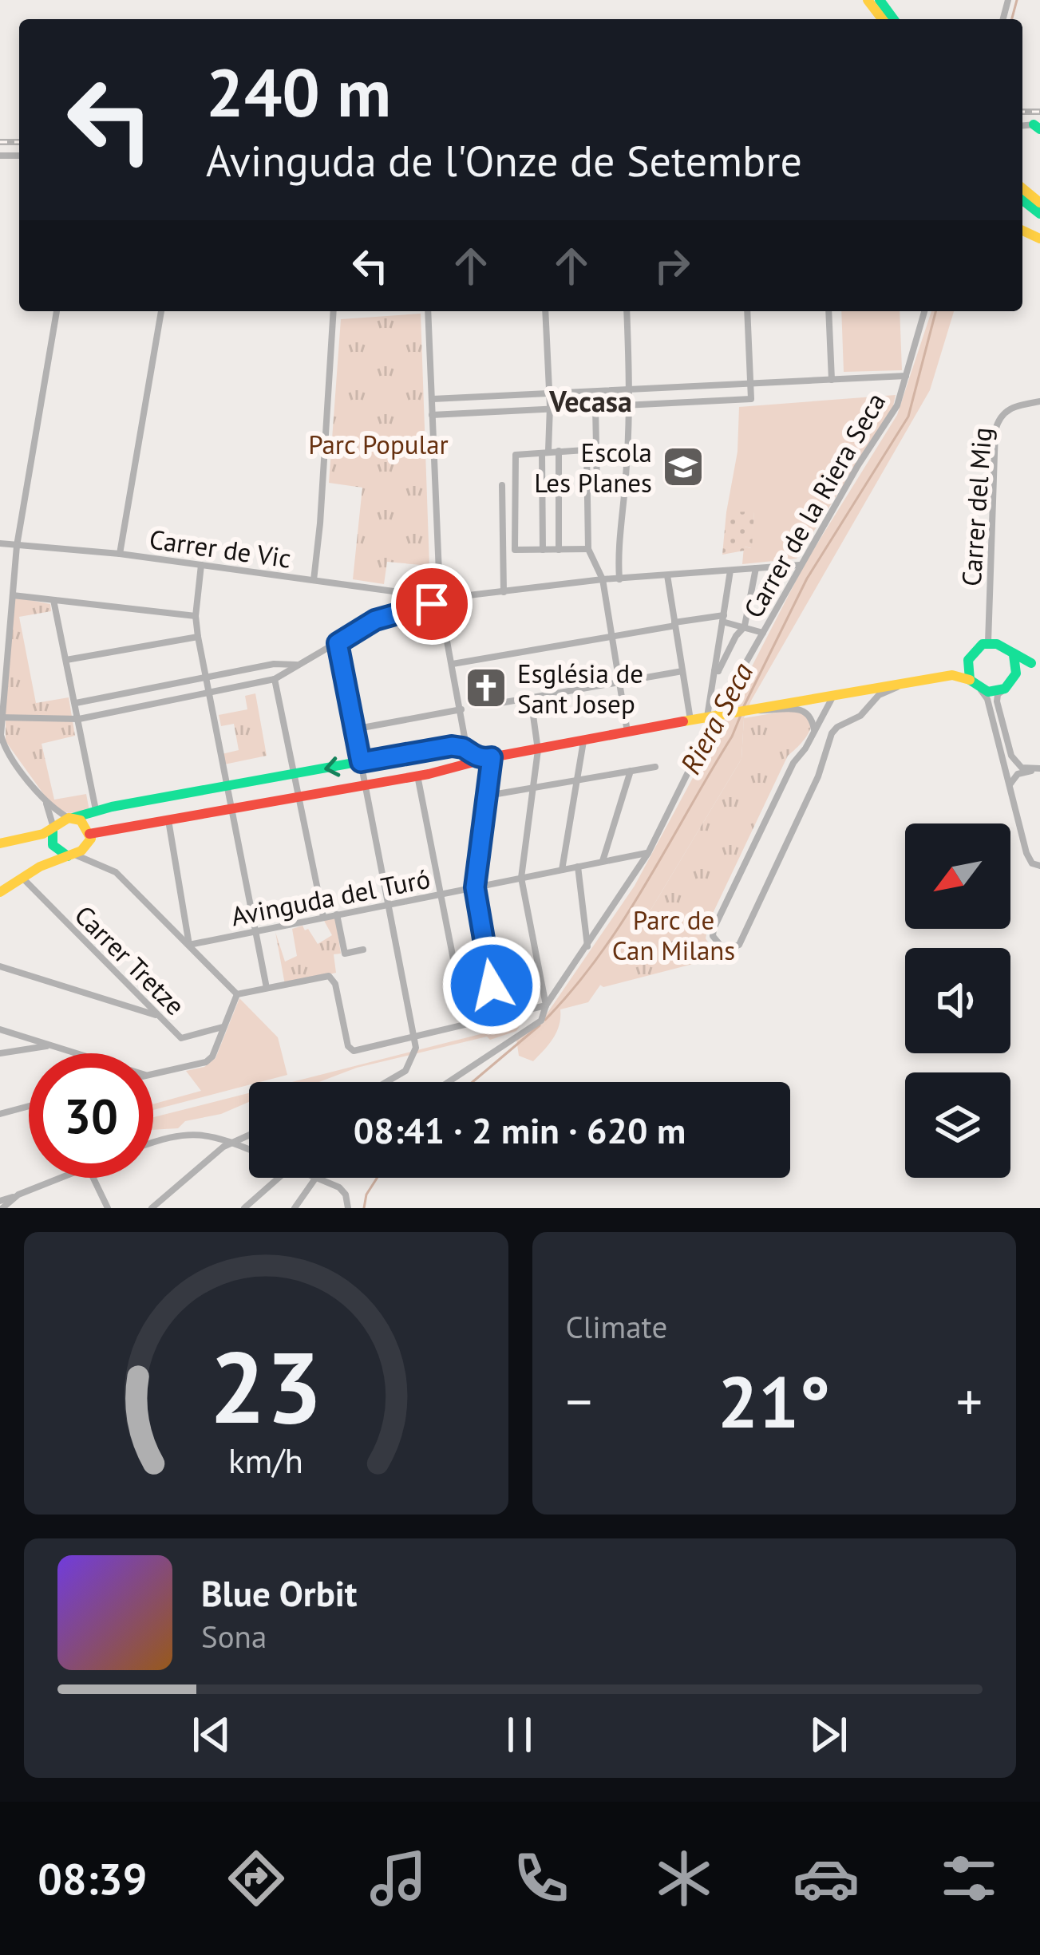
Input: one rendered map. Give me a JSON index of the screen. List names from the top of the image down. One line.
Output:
{"streets":{"street":["Carrer de la Riera Seca","Carrer del Mig","Carrer de Vic","Avinguda del Turó","Carrer Tretze"]},"districts":["Vecasa"],"water":["Riera Seca"],"parks":["Parc Popular","Parc de Can Milans"],"places":{"school or university":["Escola Les Planes"],"church":["Església de Sant Josep"]},"north":"bottom left","page":{"turn":["240 m","Avinguda de l'Onze de Setembre"],"limit":"30","trip":"08:41 · 2 min · 620 m","tile":"Climate","heat":["−","21°","+"],"song":["Blue Orbit","Sona"],"tabs":"08:39","gauge":["23","km/h"]}}
